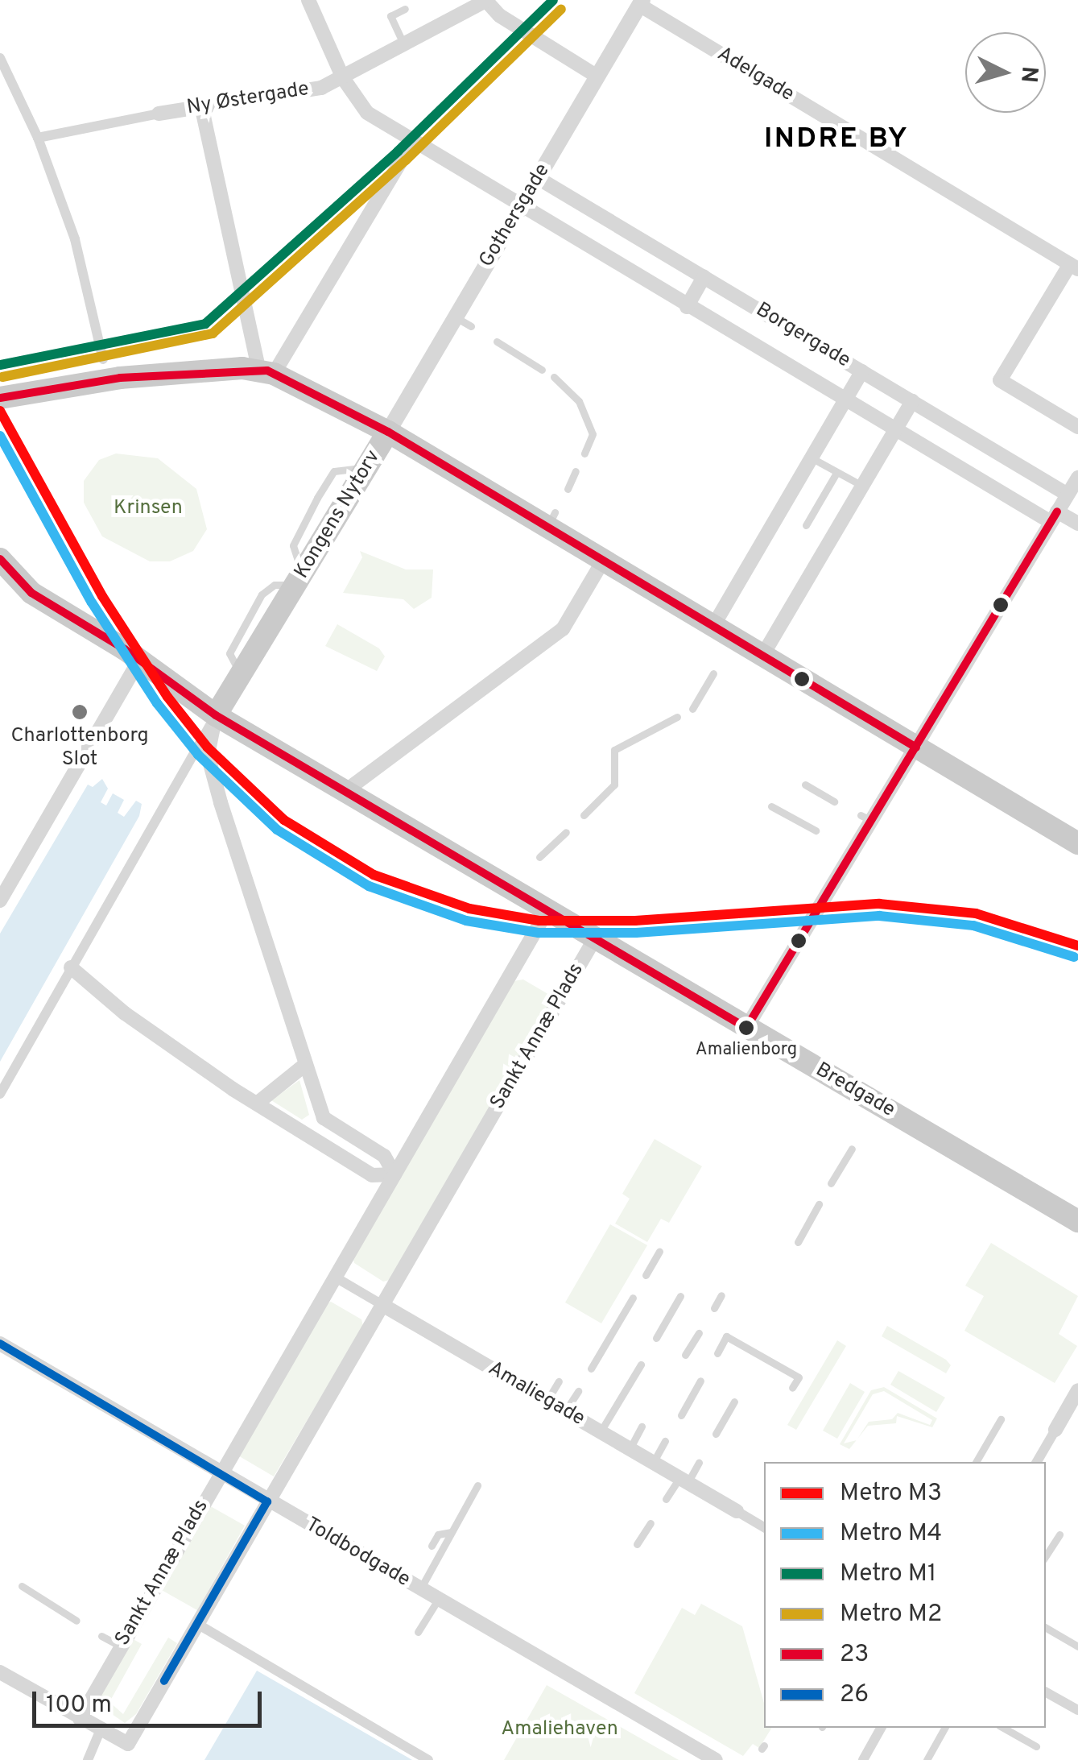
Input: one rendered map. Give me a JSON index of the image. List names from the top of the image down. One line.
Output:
{"streets":{"main road":["Kongens Nytorv","Bredgade"],"street":["Adelgade","Ny Østergade","Gothersgade","Borgergade","Sankt Annæ Plads","Amaliegade","Toldbodgade"]},"crossings":[["Adelgade","Gothersgade"],["Ny Østergade","Borgergade"],["Gothersgade","Borgergade"],["Gothersgade","Kongens Nytorv"],["Kongens Nytorv","Bredgade"],["Sankt Annæ Plads","Bredgade"],["Sankt Annæ Plads","Amaliegade"],["Sankt Annæ Plads","Toldbodgade"]],"districts":["INDRE BY"],"parks":["Krinsen","Amaliehaven"],"places":["Charlottenborg Slot","Amalienborg"],"lines":["metro line M1","metro line M2","transit line 23","metro line M3","metro line M4","transit line 26"],"legend":["Metro M3","Metro M4","Metro M1","Metro M2","23","26"],"scale_bar":"100 m","north":"right"}
